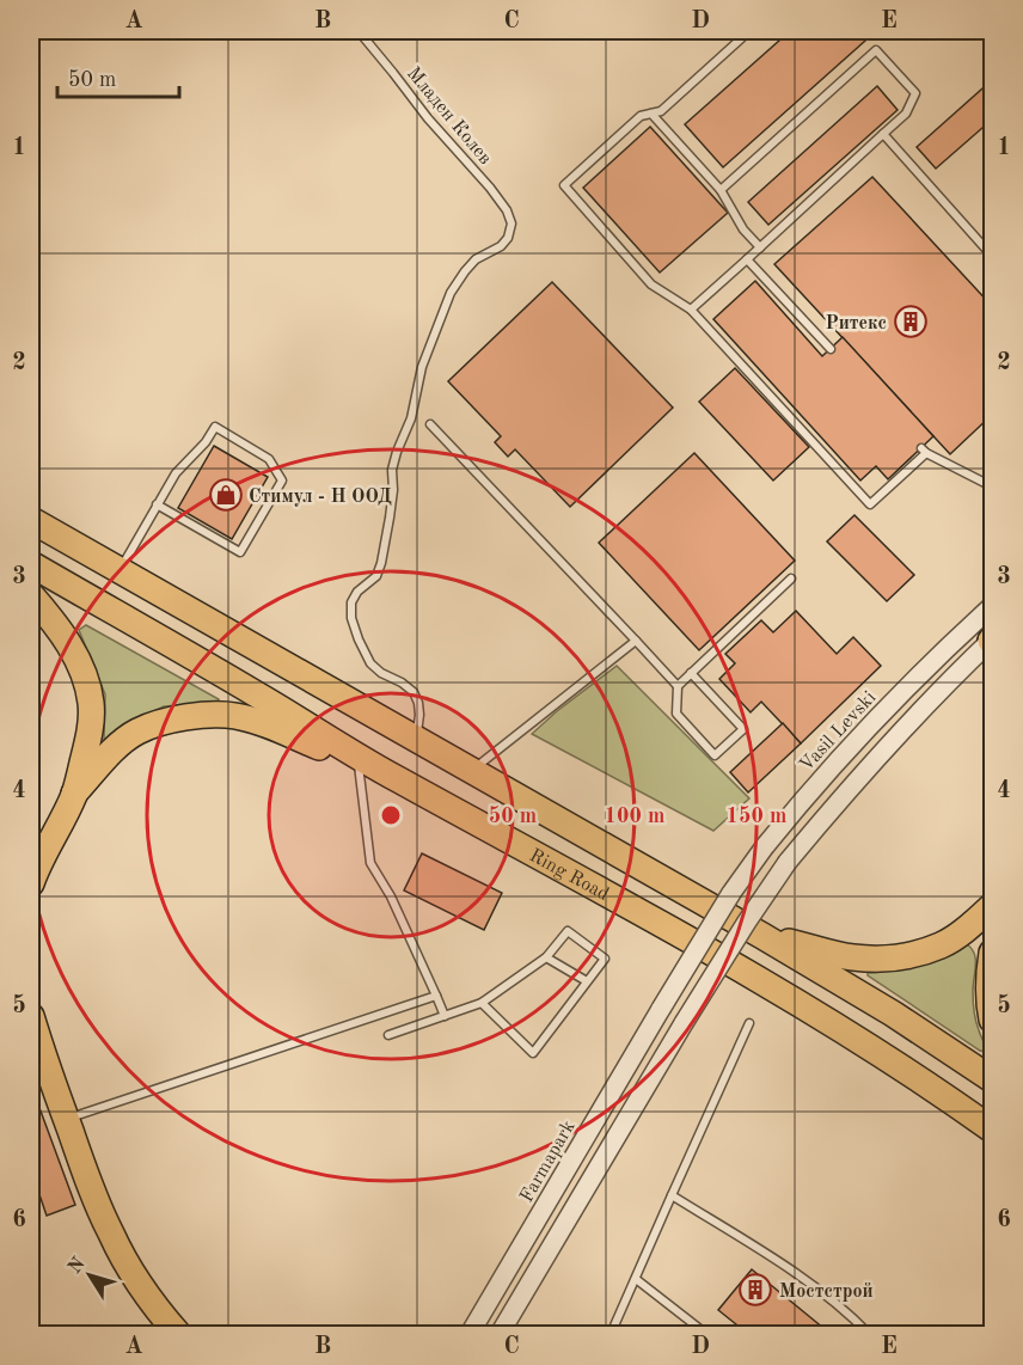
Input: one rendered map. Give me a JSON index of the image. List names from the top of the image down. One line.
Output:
{"streets":{"highway":["Ring Road"],"street":["Vasil Levski","Farmapark"],"lane":["Младен Колев"]},"crossings":[["Младен Колев","Ring Road"],["Vasil Levski","Farmapark"]],"places":{"building":["Ритекс","Мостстрой"],"shop":["Стимул - Н ООД"]},"scale_bar":"50 m","north":"top left","grid":{"columns":["A","B","C","D","E"],"rows":["1","2","3","4","5","6"]},"rings":["50 m","100 m","150 m"]}
